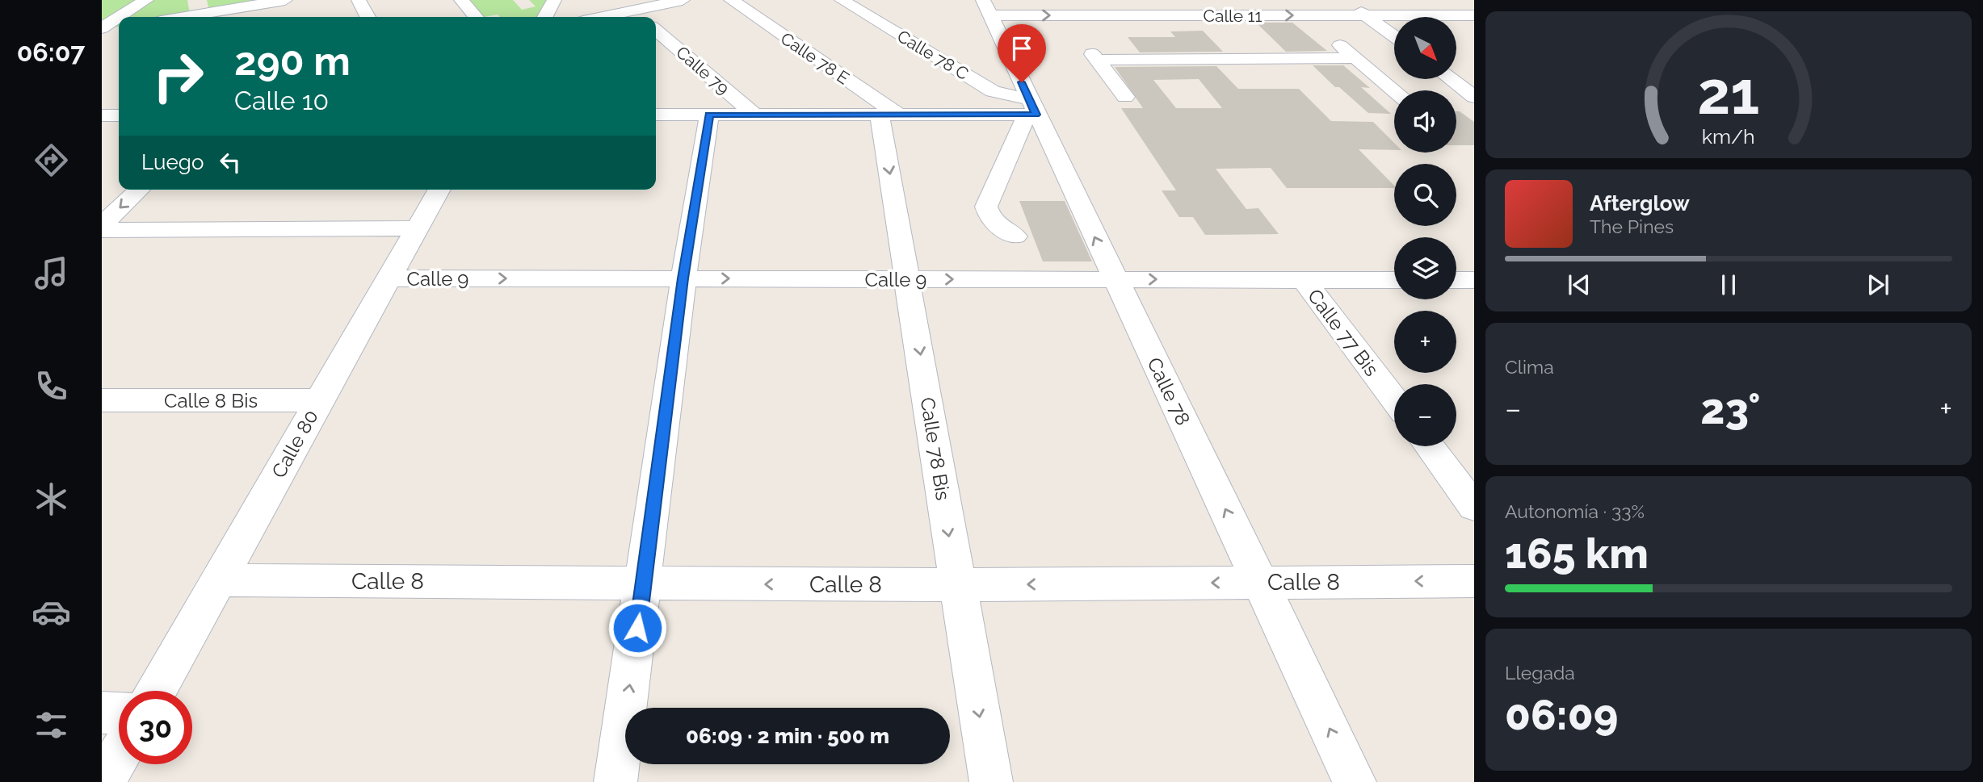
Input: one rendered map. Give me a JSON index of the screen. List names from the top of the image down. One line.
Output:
{"streets":{"street":["Calle 11","Calle 78 C","Calle 78 E","Calle 79","Calle 9","Calle 77 Bis","Calle 78","Calle 8 Bis","Calle 80","Calle 78 Bis","Calle 8"]},"crossings":[["Calle 11","Calle 78"],["Calle 78 C","Calle 78"],["Calle 78 E","Calle 78 Bis"],["Calle 79","Calle 9"],["Calle 79","Calle 8"],["Calle 9","Calle 77 Bis"],["Calle 9","Calle 78"],["Calle 9","Calle 80"],["Calle 9","Calle 78 Bis"],["Calle 78","Calle 8"],["Calle 8 Bis","Calle 80"],["Calle 80","Calle 8"],["Calle 78 Bis","Calle 8"]],"one_way":["Calle 11","Calle 78","Calle 78 Bis","Calle 8"],"north":"bottom right","page":{"tabs":"06:07","map_buttons":["+","−"],"turn":["290 m","Calle 10"],"then":"Luego","song":["Afterglow","The Pines"],"tile":["Clima",["Autonomía · 33%","165 km"],["Llegada","06:09"]],"heat":["−","23°","+"],"limit":"30","trip":"06:09 · 2 min · 500 m","gauge":["21","km/h"]}}
